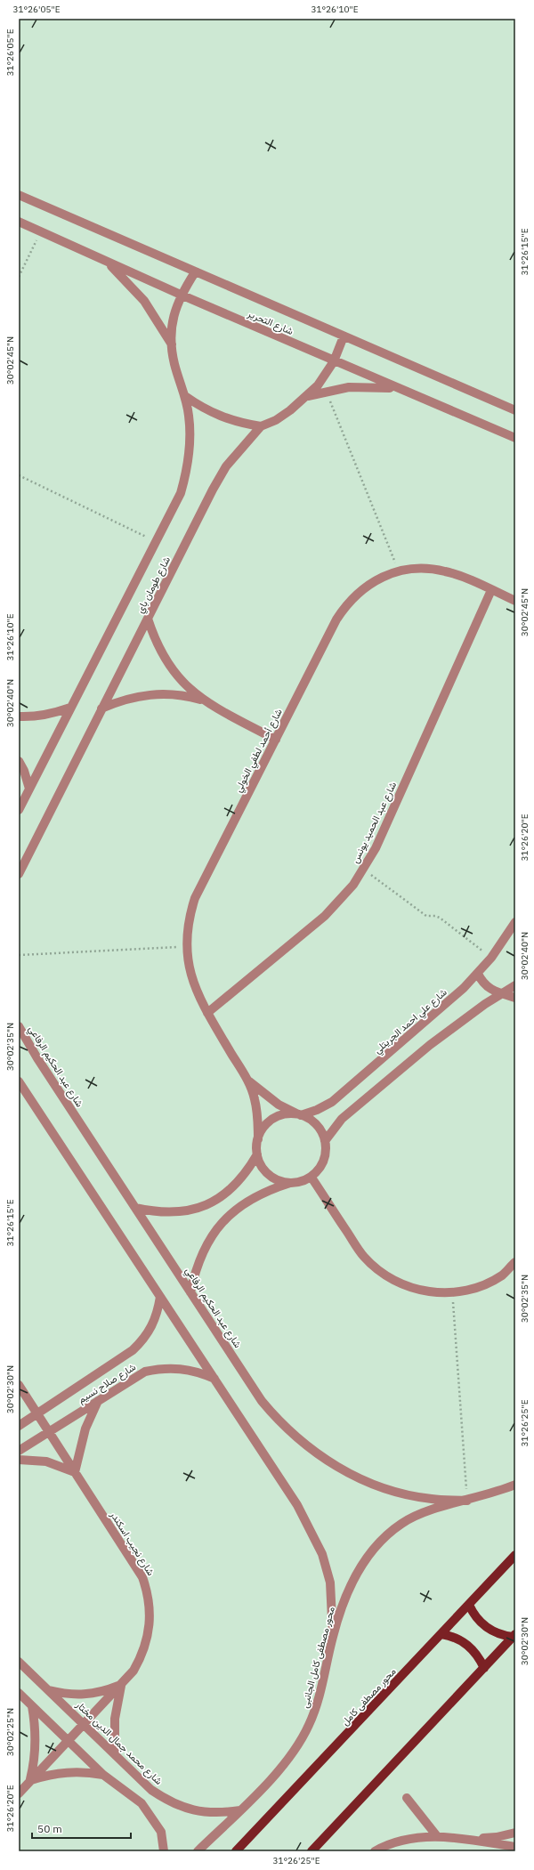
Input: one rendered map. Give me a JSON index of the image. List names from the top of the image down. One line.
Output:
{"streets":{"main road":["محور مصطفى كامل"],"street":["شارع التحرير","شارع طومان باي","شارع أحمد لطفي الخولي","شارع عبد الحميد يونس","شارع علي احمد الجريتلي","شارع عبد الحكيم الرفاعي","شارع صلاح نسيم","شارع نجيب اسكندر","محور مصطفى كامل الجانبى","شارع محمد جمال الدين مختار"]},"crossings":[["شارع التحرير","شارع طومان باي"],["شارع أحمد لطفي الخولي","شارع عبد الحميد يونس"],["شارع أحمد لطفي الخولي","شارع علي احمد الجريتلي"],["شارع عبد الحكيم الرفاعي","محور مصطفى كامل الجانبى"],["شارع صلاح نسيم","شارع نجيب اسكندر"],["شارع نجيب اسكندر","شارع محمد جمال الدين مختار"],["محور مصطفى كامل الجانبى","شارع محمد جمال الدين مختار"]],"scale_bar":"50 m","coordinates":["31°26'05\"E","31°26'10\"E","31°26'15\"E","30°02'45\"N","30°02'40\"N","31°26'20\"E","30°02'35\"N","30°02'30\"N","31°26'25\"E","30°02'25\"N"]}
